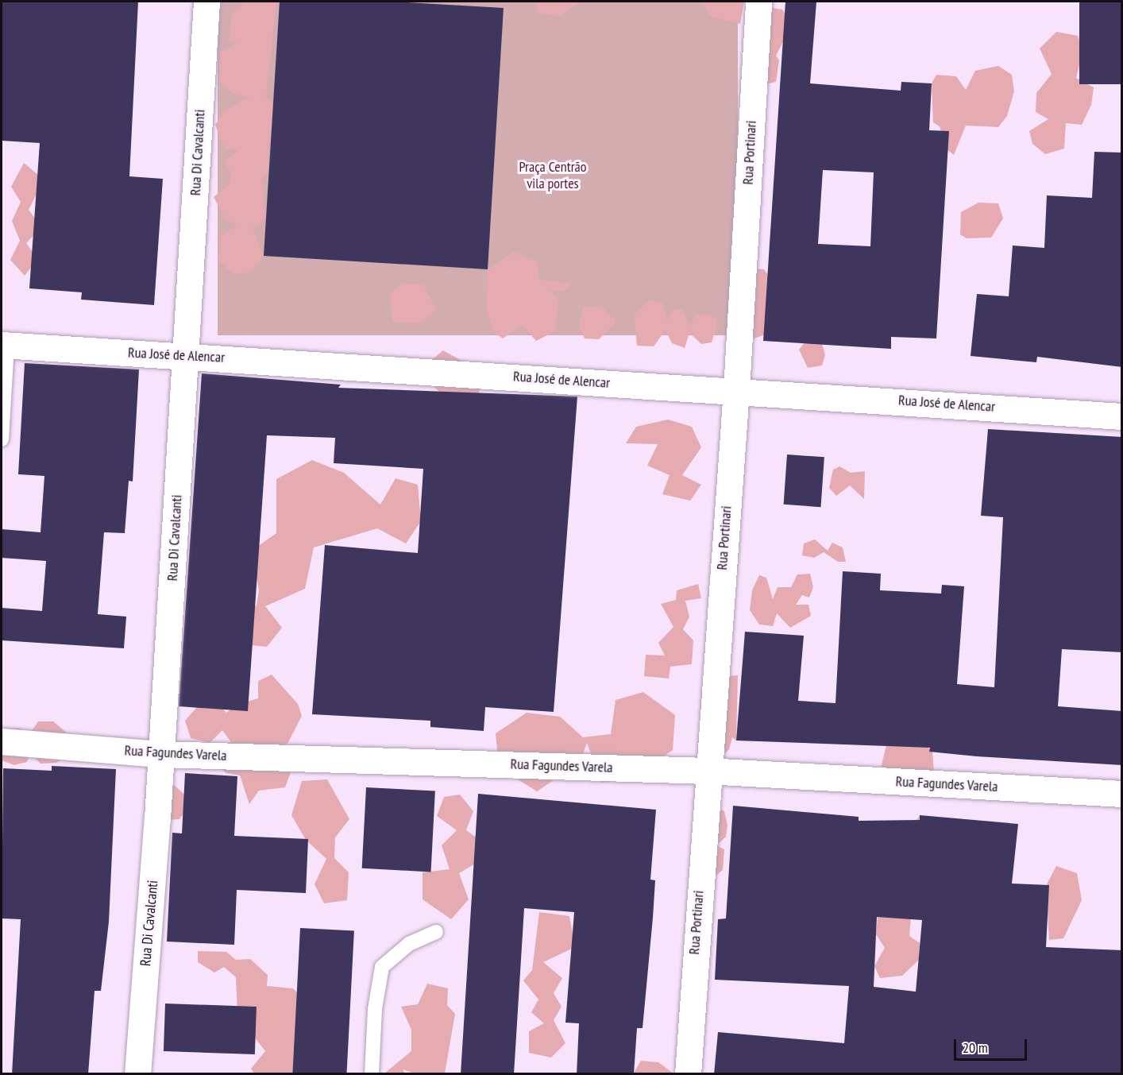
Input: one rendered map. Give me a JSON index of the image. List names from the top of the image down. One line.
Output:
{"streets":{"street":["Rua Di Cavalcanti","Rua Portinari","Rua José de Alencar","Rua Fagundes Varela"]},"crossings":[["Rua Di Cavalcanti","Rua José de Alencar"],["Rua Di Cavalcanti","Rua Fagundes Varela"],["Rua Portinari","Rua José de Alencar"],["Rua Portinari","Rua Fagundes Varela"]],"parks":["Praça Centrão vila portes"],"scale_bar":"20 m"}
